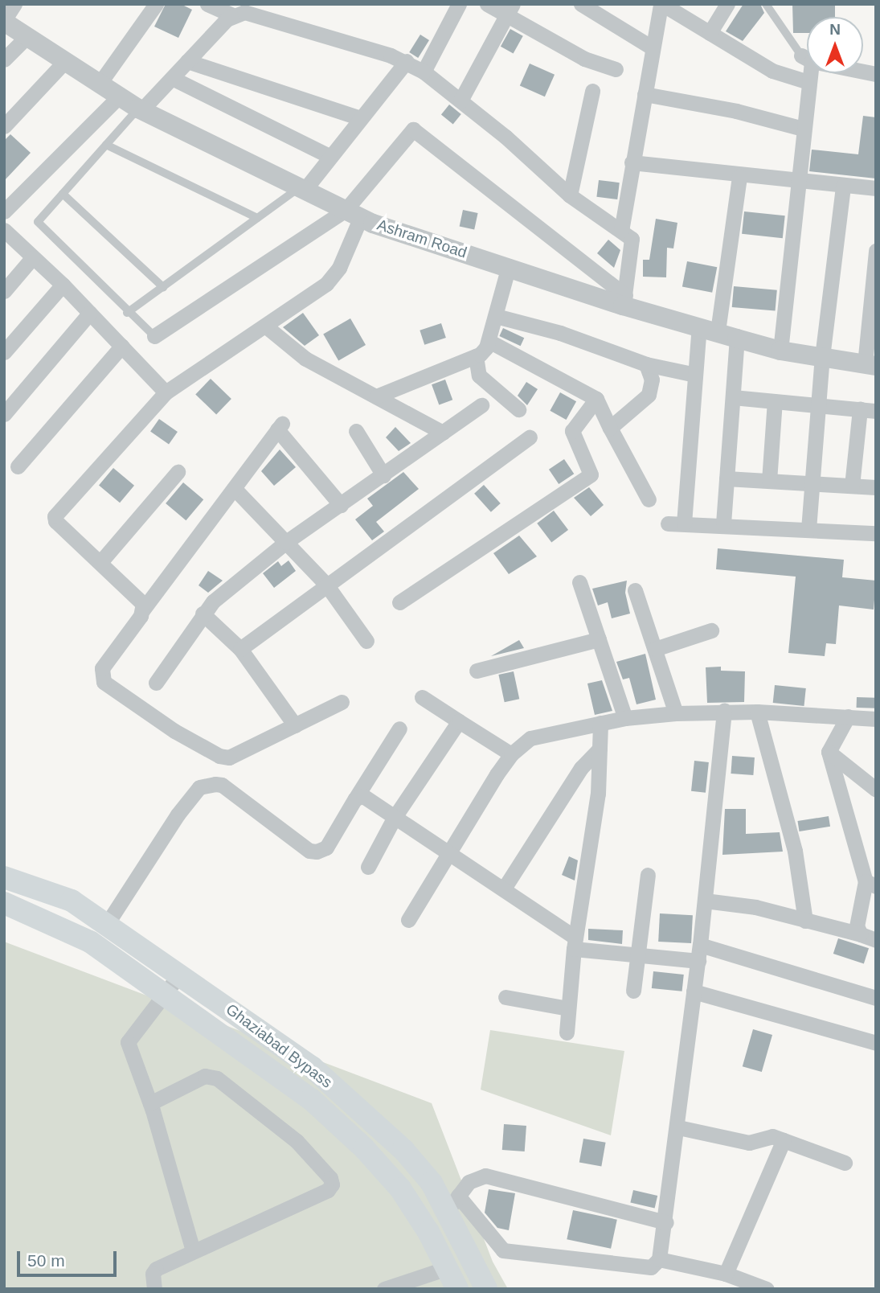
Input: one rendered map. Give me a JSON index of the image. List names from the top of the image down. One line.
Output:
{"streets":{"main road":["Ghaziabad Bypass"],"street":["Ashram Road"]},"scale_bar":"50 m","north":"top"}
